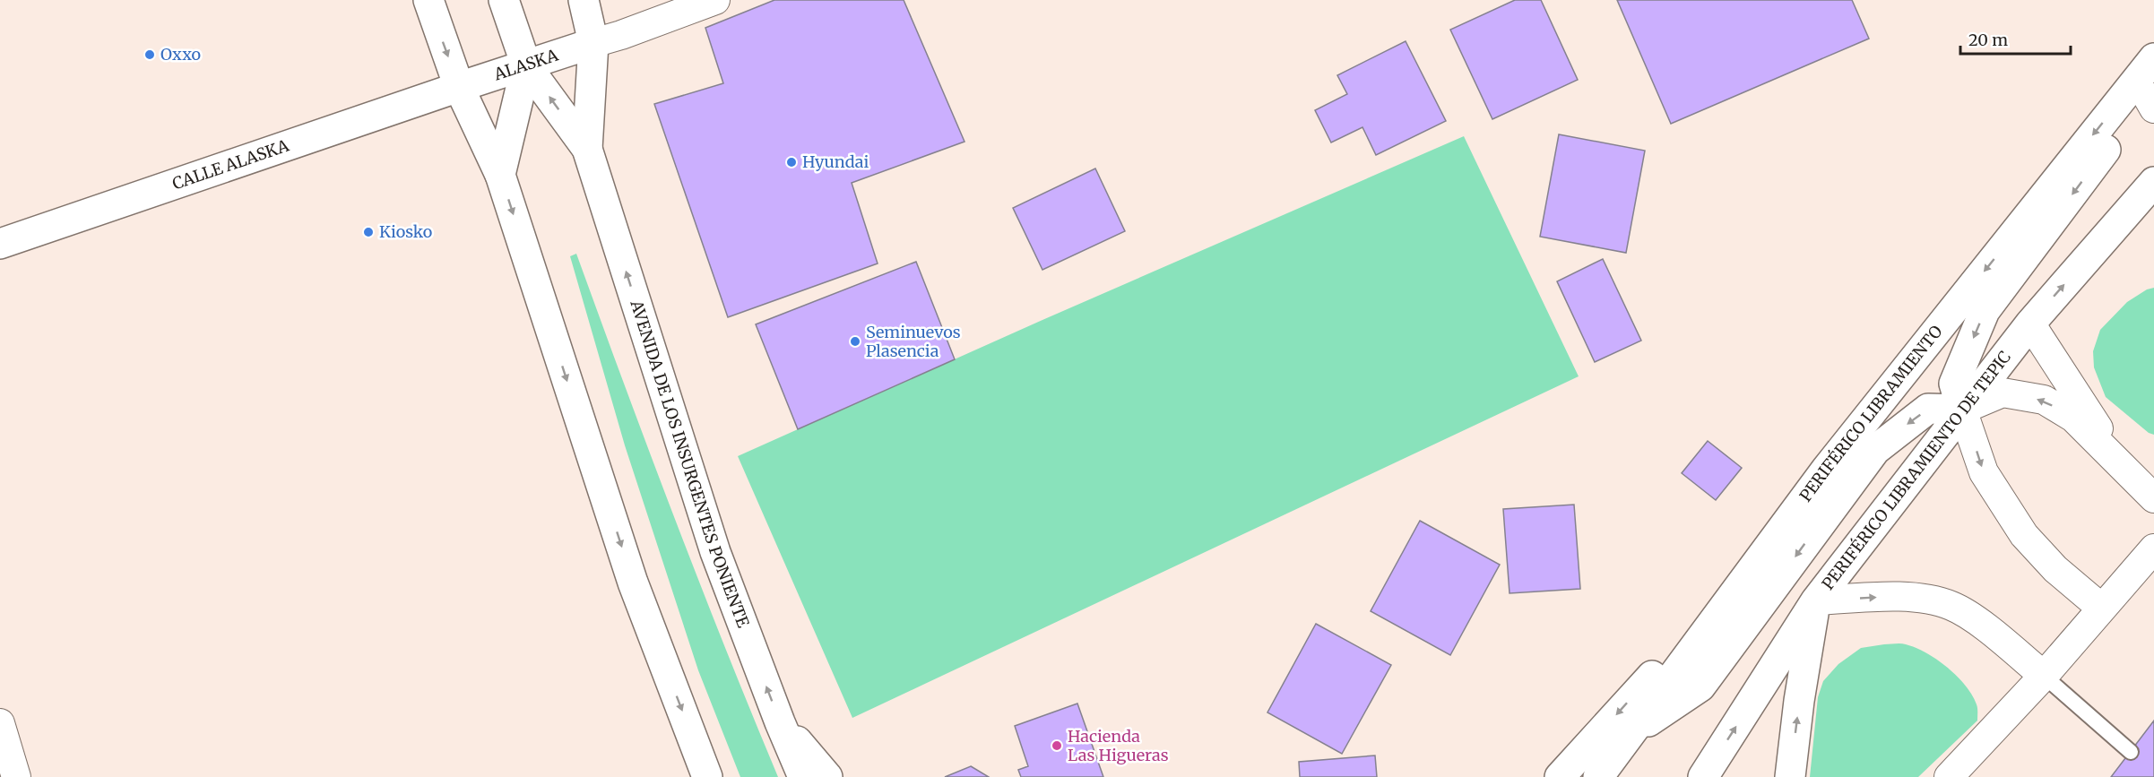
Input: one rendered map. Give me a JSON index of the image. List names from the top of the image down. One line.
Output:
{"streets":{"main road":["ALASKA","CALLE ALASKA","PERIFÉRICO LIBRAMIENTO","AVENIDA DE LOS INSURGENTES PONIENTE","PERIFÉRICO LIBRAMIENTO DE TEPIC"]},"crossings":[["ALASKA","CALLE ALASKA"],["ALASKA","AVENIDA DE LOS INSURGENTES PONIENTE"]],"places":["Oxxo","Hyundai","Kiosko","Seminuevos Plasencia","Hacienda Las Higueras"],"scale_bar":"20 m"}
